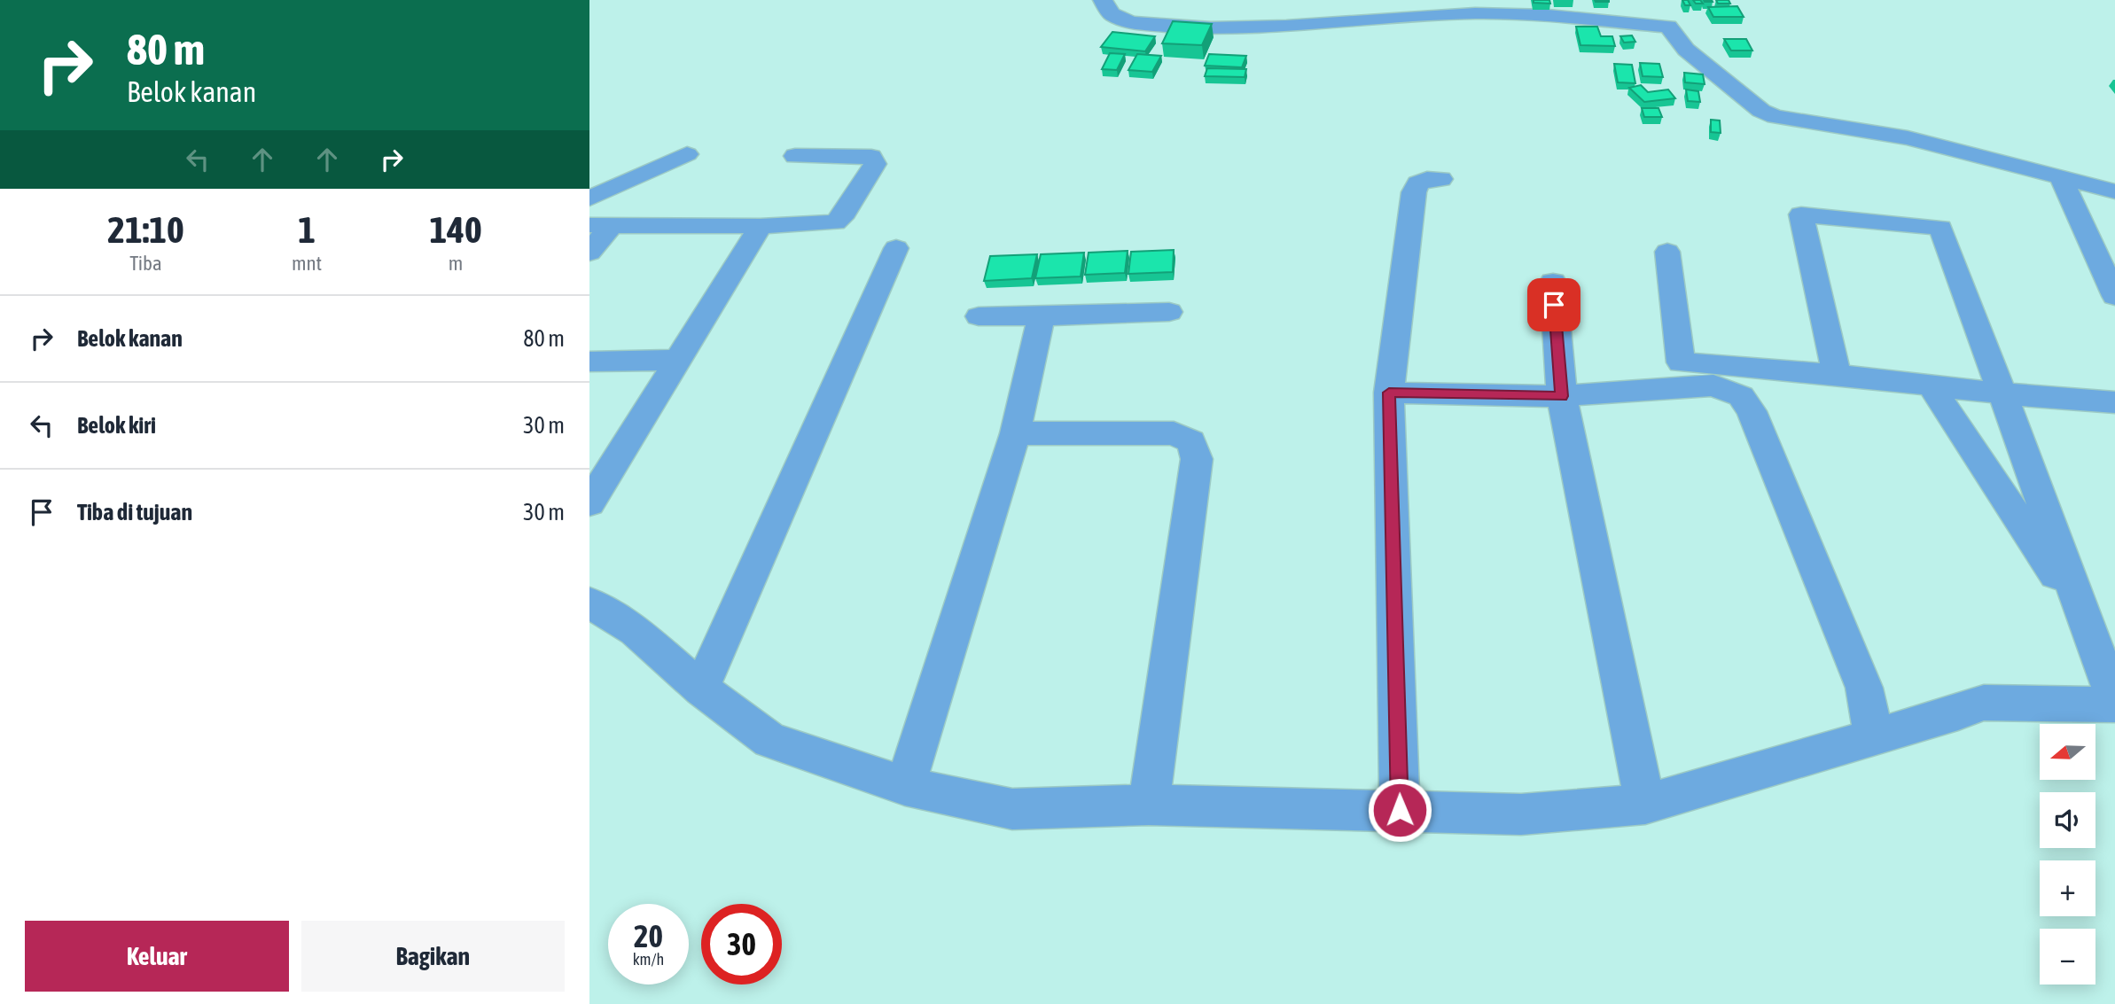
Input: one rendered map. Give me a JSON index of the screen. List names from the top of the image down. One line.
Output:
{"north":"left","page":{"turn":["80 m","Belok kanan"],"eta":["21:10","Tiba","1","mnt","140","m"],"list":[{"name":"Belok kanan","value":"80 m"},{"name":"Belok kiri","value":"30 m"},{"name":"Tiba di tujuan","value":"30 m"}],"map_buttons":["+","−"],"speed":"20 km/h","limit":"30","buttons":["Keluar","Bagikan"]}}
